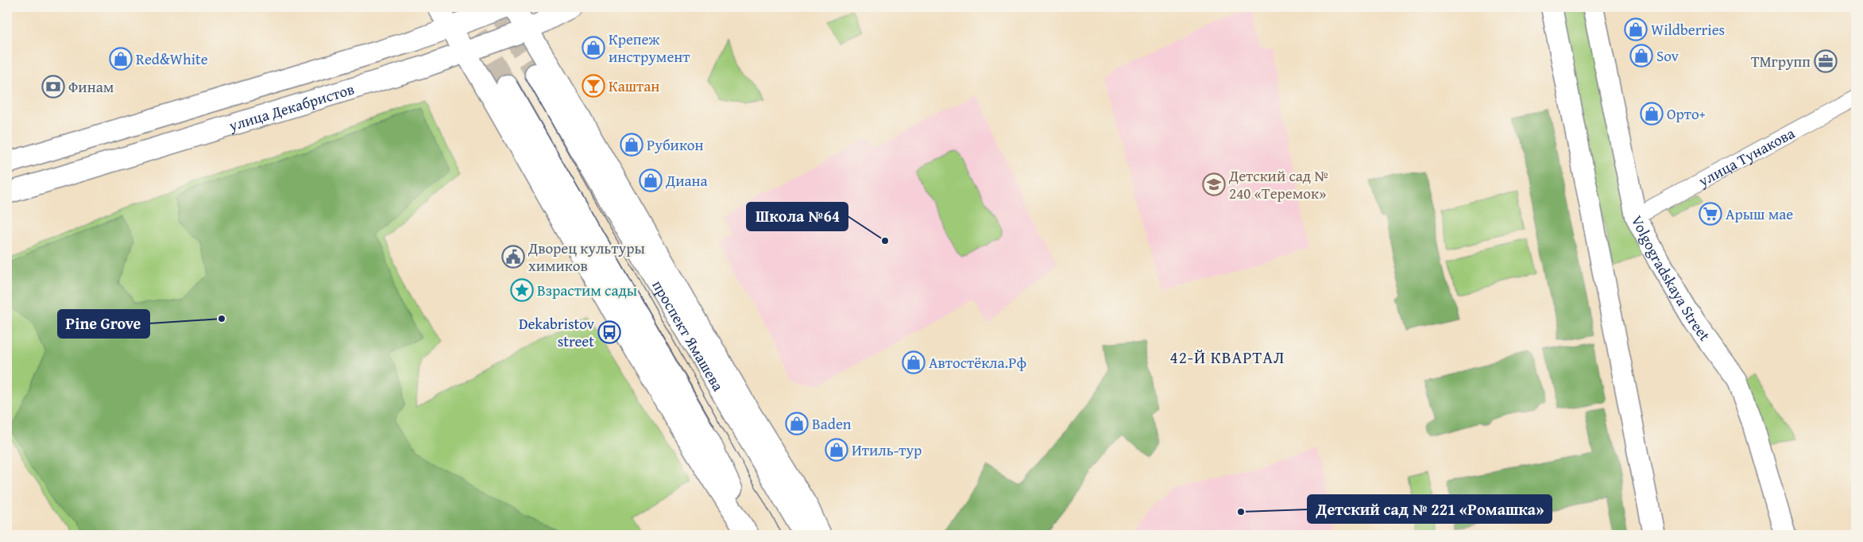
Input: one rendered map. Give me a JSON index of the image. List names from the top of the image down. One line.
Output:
{"streets":{"main road":["улица Декабристов","Volgogradskaya Street","проспект Ямашева"],"street":["улица Тунакова"]},"crossings":[["улица Тунакова","Volgogradskaya Street"]],"districts":["42-Й КВАРТАЛ"],"places":{"shop":["Wildberries","Крепеж инструмент","Sov","Red&White","Орто+","Рубикон","Диана","Автостёкла.Рф","Baden","Итиль-тур"],"office":["ТМгрупп"],"bar":["Каштан"],"bank":["Финам"],"school or university":["Детский сад № 240 «Теремок»"],"supermarket":["Арыш мае"],"other":["Школа №64","Pine Grove","Детский сад № 221 «Ромашка»"],"public building":["Дворец культуры химиков"],"place":["Взрастим сады"],"bus stop":["Dekabristov street"]}}
